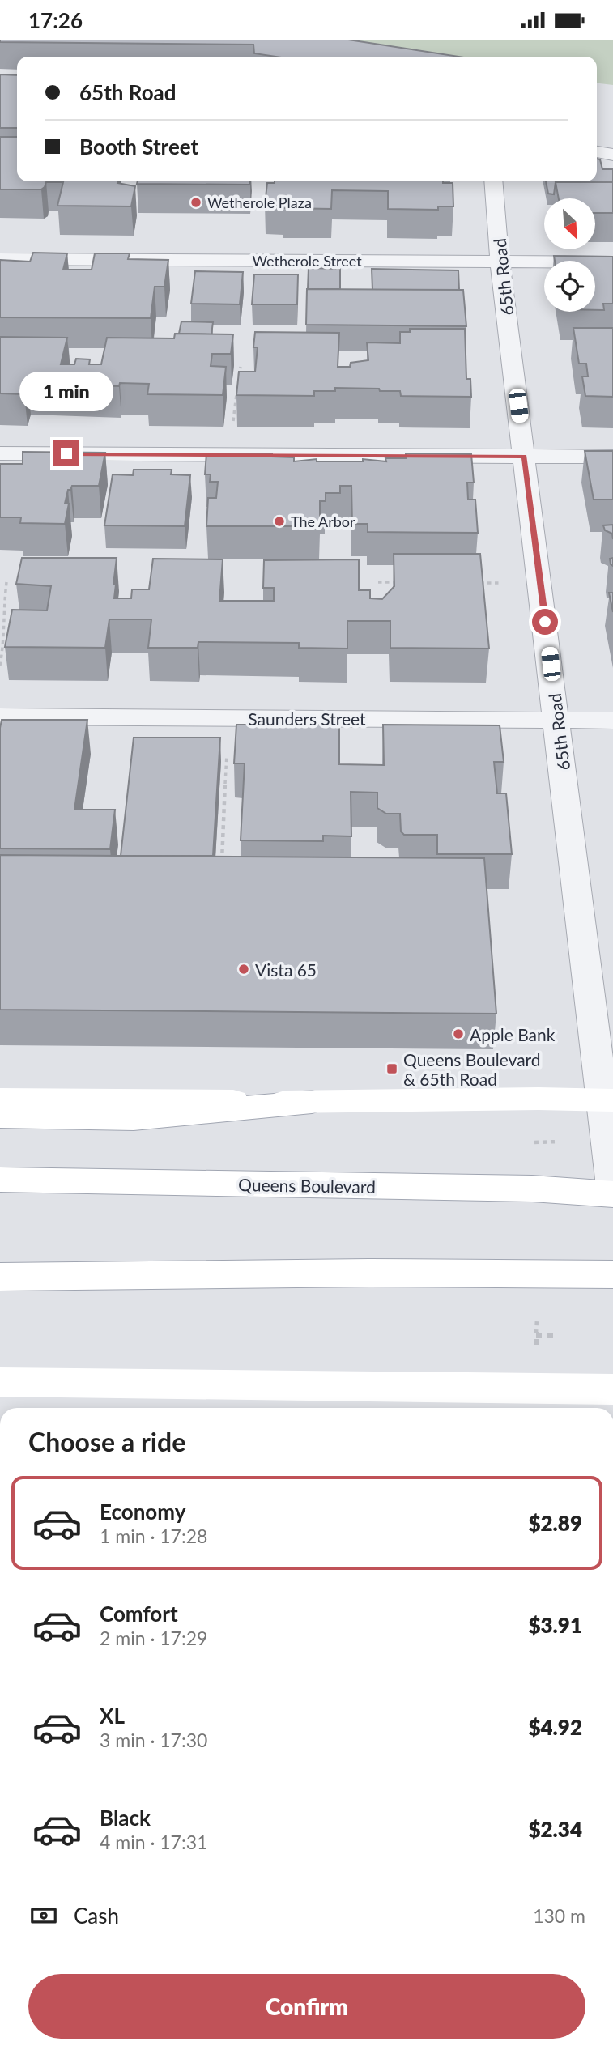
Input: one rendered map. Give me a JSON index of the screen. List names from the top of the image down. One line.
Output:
{"streets":{"main road":["Queens Boulevard"],"street":["Wetherole Street","65th Road","Saunders Street"]},"crossings":[["Wetherole Street","65th Road"],["65th Road","Saunders Street"]],"places":{"other":["Wetherole Plaza","The Arbor","Vista 65","Apple Bank"],"transit":["Queens Boulevard & 65th Road"]},"north":"bottom right","page":{"status":"17:26","banner":["65th Road","Booth Street"],"bubble":"1 min","heading":"Choose a ride","list":[{"name":"Economy","note":"1 min · 17:28","value":"$2.89"},{"name":"Comfort","note":"2 min · 17:29","value":"$3.91"},{"name":"XL","note":"3 min · 17:30","value":"$4.92"},{"name":"Black","note":"4 min · 17:31","value":"$2.34"}],"pay":["Cash","130 m"],"buttons":"Confirm"}}
